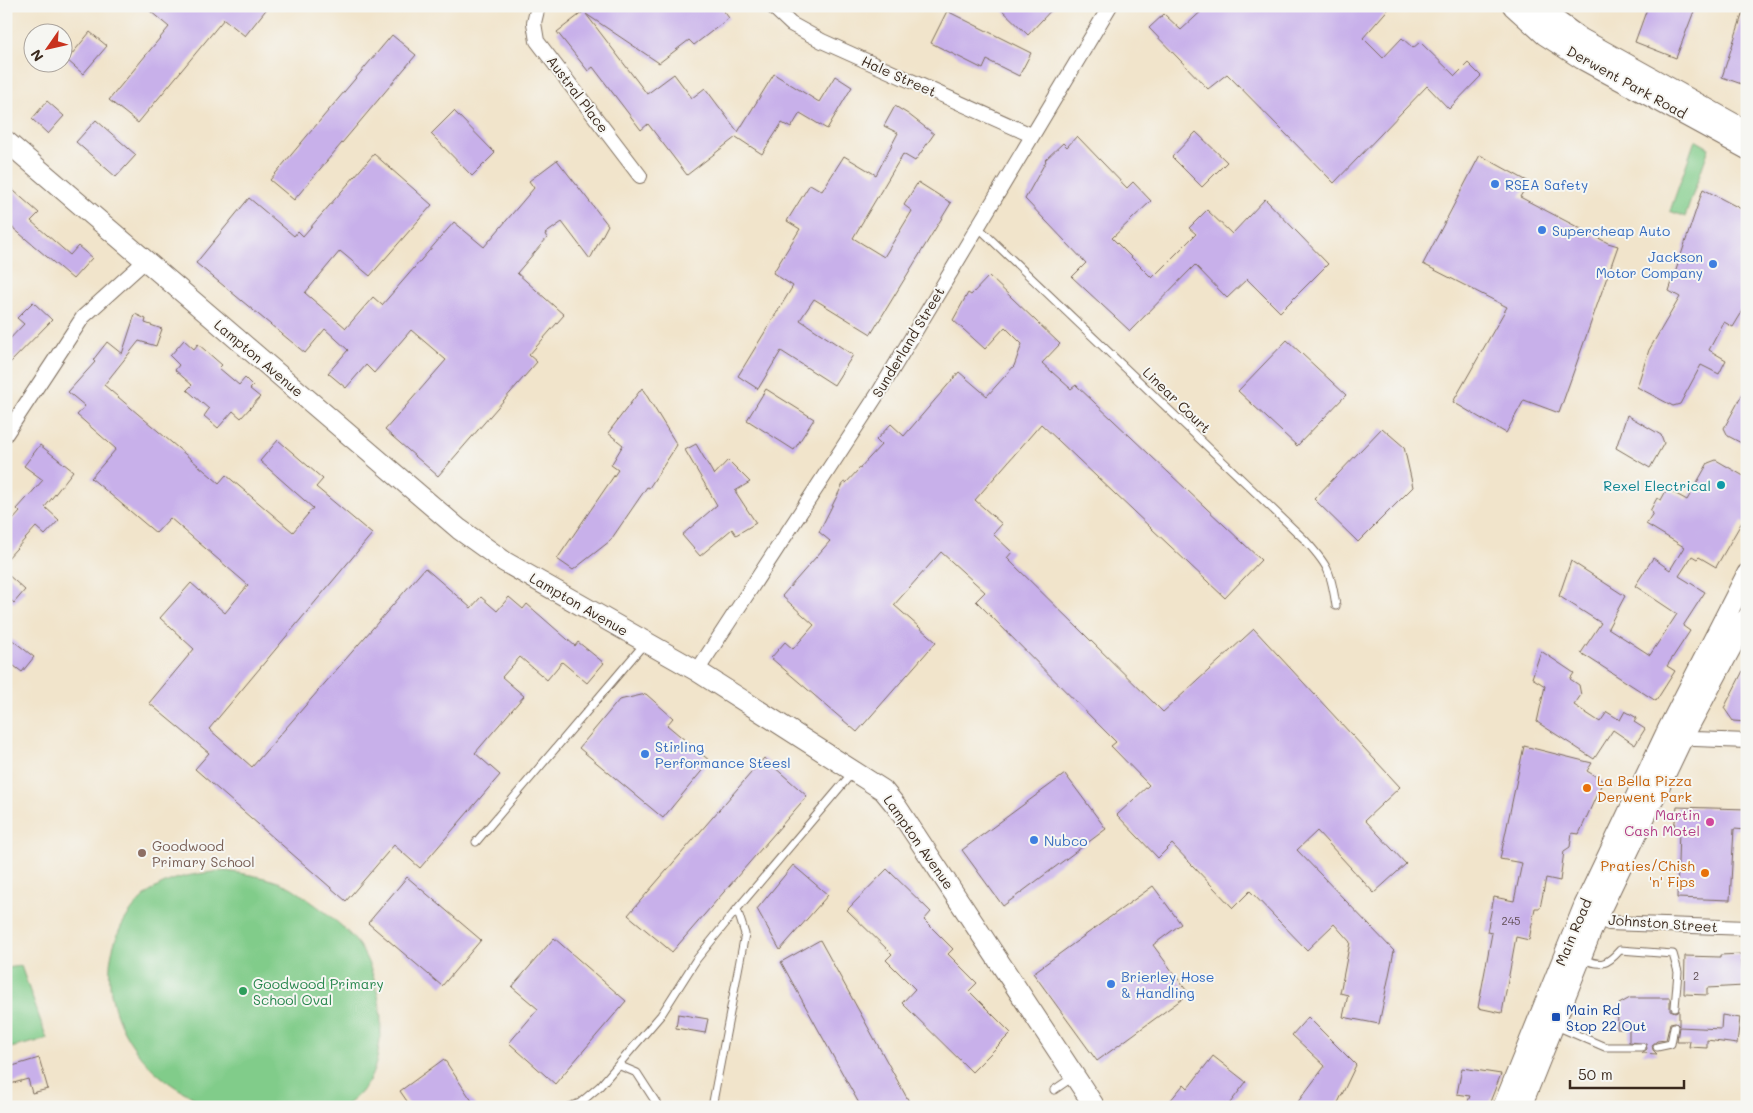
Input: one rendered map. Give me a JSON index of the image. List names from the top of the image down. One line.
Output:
{"streets":{"street":["Hale Street","Derwent Park Road","Austral Place","Sunderland Street","Lampton Avenue","Johnston Street","Main Road"],"lane":["Linear Court"]},"crossings":[["Hale Street","Sunderland Street"],["Sunderland Street","Lampton Avenue"],["Sunderland Street","Linear Court"],["Johnston Street","Main Road"]],"places":{"other":["RSEA Safety","Supercheap Auto","Jackson Motor Company","Rexel Electrical","Stirling Performance Steesl","La Bella Pizza Derwent Park","Martin Cash Motel","Nubco","Goodwood Primary School","Praties/Chish 'n' Fips","Brierley Hose & Handling","Goodwood Primary School Oval"],"transit":["Main Rd Stop 22 Out"]},"house_numbers":["245","2"],"scale_bar":"50 m","north":"bottom left"}
